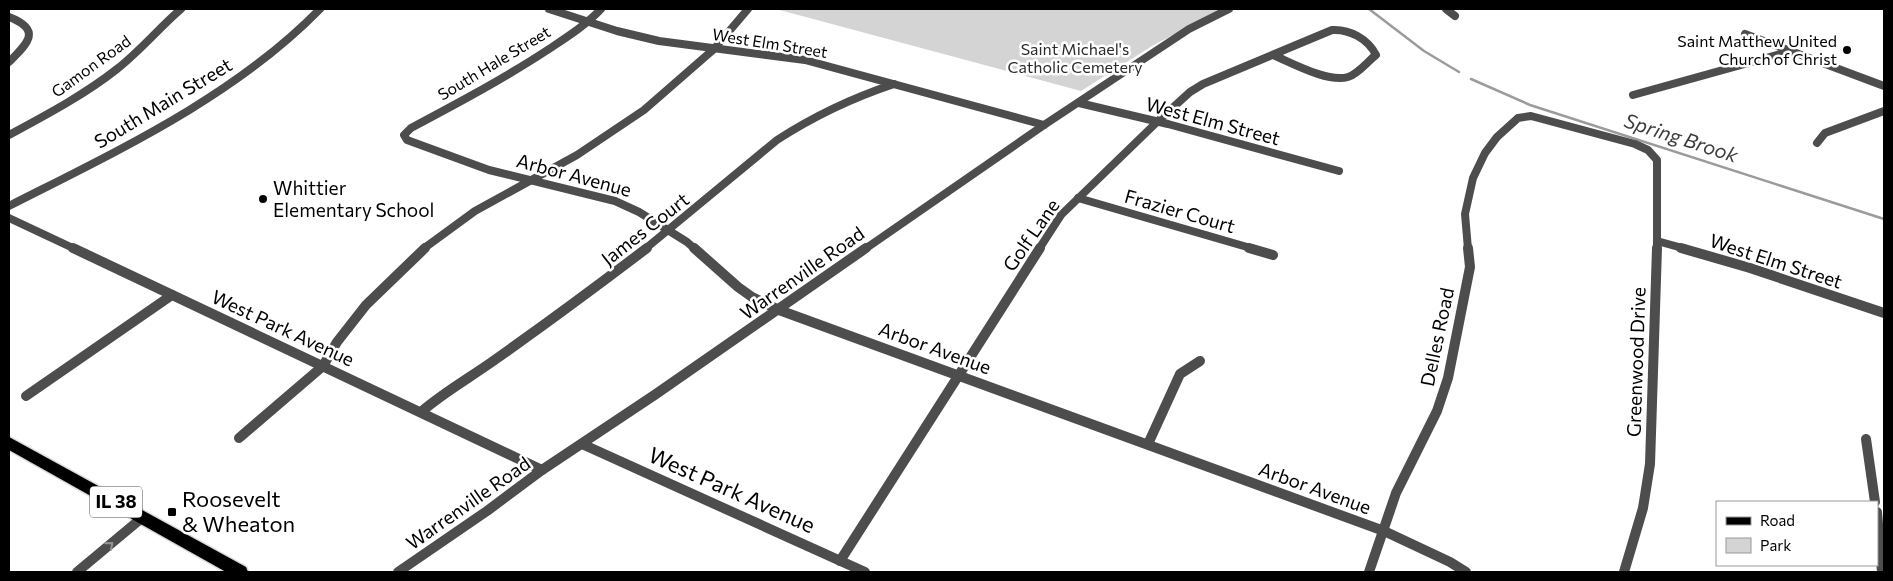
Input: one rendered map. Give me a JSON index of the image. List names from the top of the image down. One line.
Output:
{"streets":{"main road":["IL 38"],"street":["West Elm Street","South Hale Street","Gamon Road","South Main Street","Arbor Avenue","Frazier Court","James Court","Golf Lane","Warrenville Road","West Park Avenue","Delles Road","Greenwood Drive"]},"crossings":[["West Elm Street","South Hale Street"],["West Elm Street","James Court"],["West Elm Street","Golf Lane"],["West Elm Street","Warrenville Road"],["West Elm Street","Greenwood Drive"],["South Hale Street","Arbor Avenue"],["Arbor Avenue","James Court"],["Arbor Avenue","Golf Lane"],["Arbor Avenue","Warrenville Road"],["Arbor Avenue","Delles Road"],["Frazier Court","Golf Lane"],["James Court","West Park Avenue"],["Golf Lane","West Park Avenue"],["Warrenville Road","West Park Avenue"],["Delles Road","Greenwood Drive"]],"water":["Spring Brook"],"parks":["Saint Michael's Catholic Cemetery"],"places":{"other":["Saint Matthew United Church of Christ","Whittier Elementary School"],"transit":["Roosevelt & Wheaton"]},"legend":["Road","Park"]}
